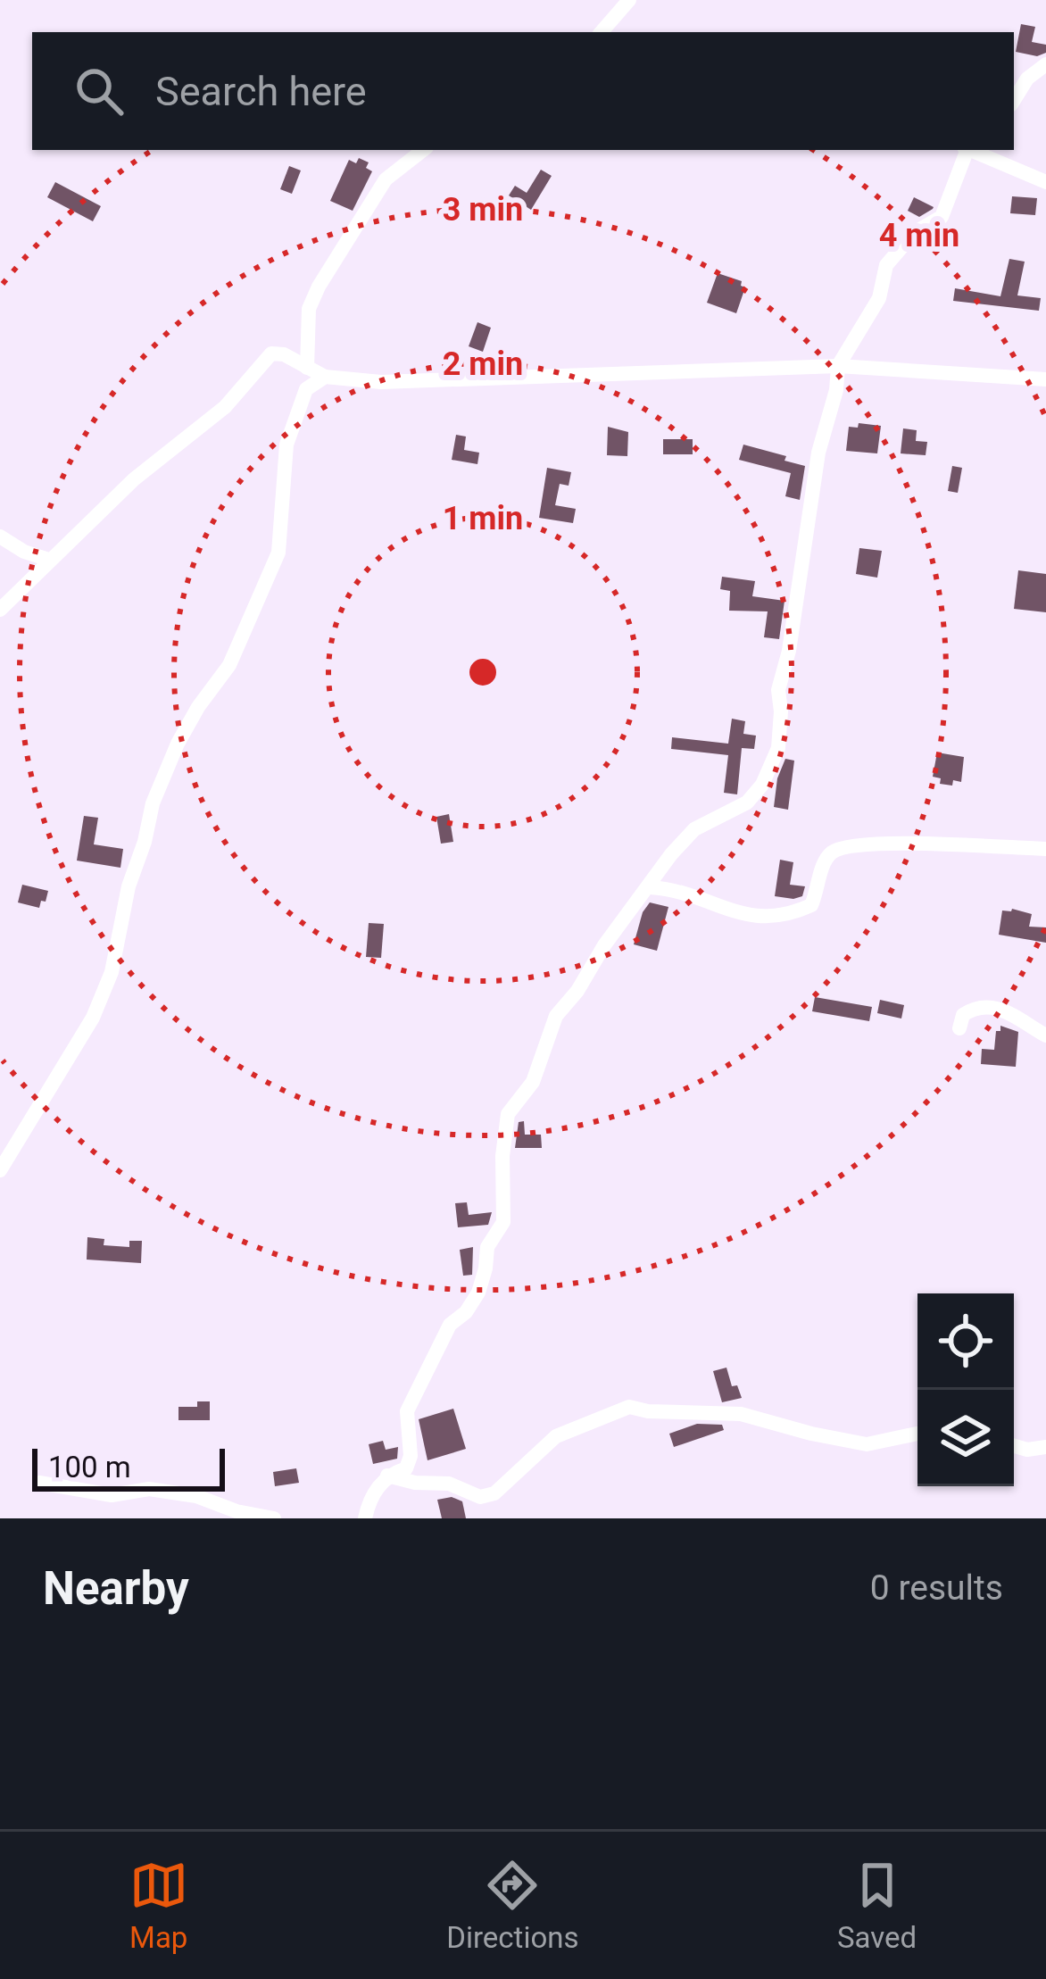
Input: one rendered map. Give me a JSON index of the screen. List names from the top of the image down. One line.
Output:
{"scale_bar":"100 m","page":{"search":"Search here","scale":"100 m","heading":["Nearby","0 results"],"nav":["Map","Directions","Saved"]},"rings":["3 min","4 min","2 min","1 min"]}
